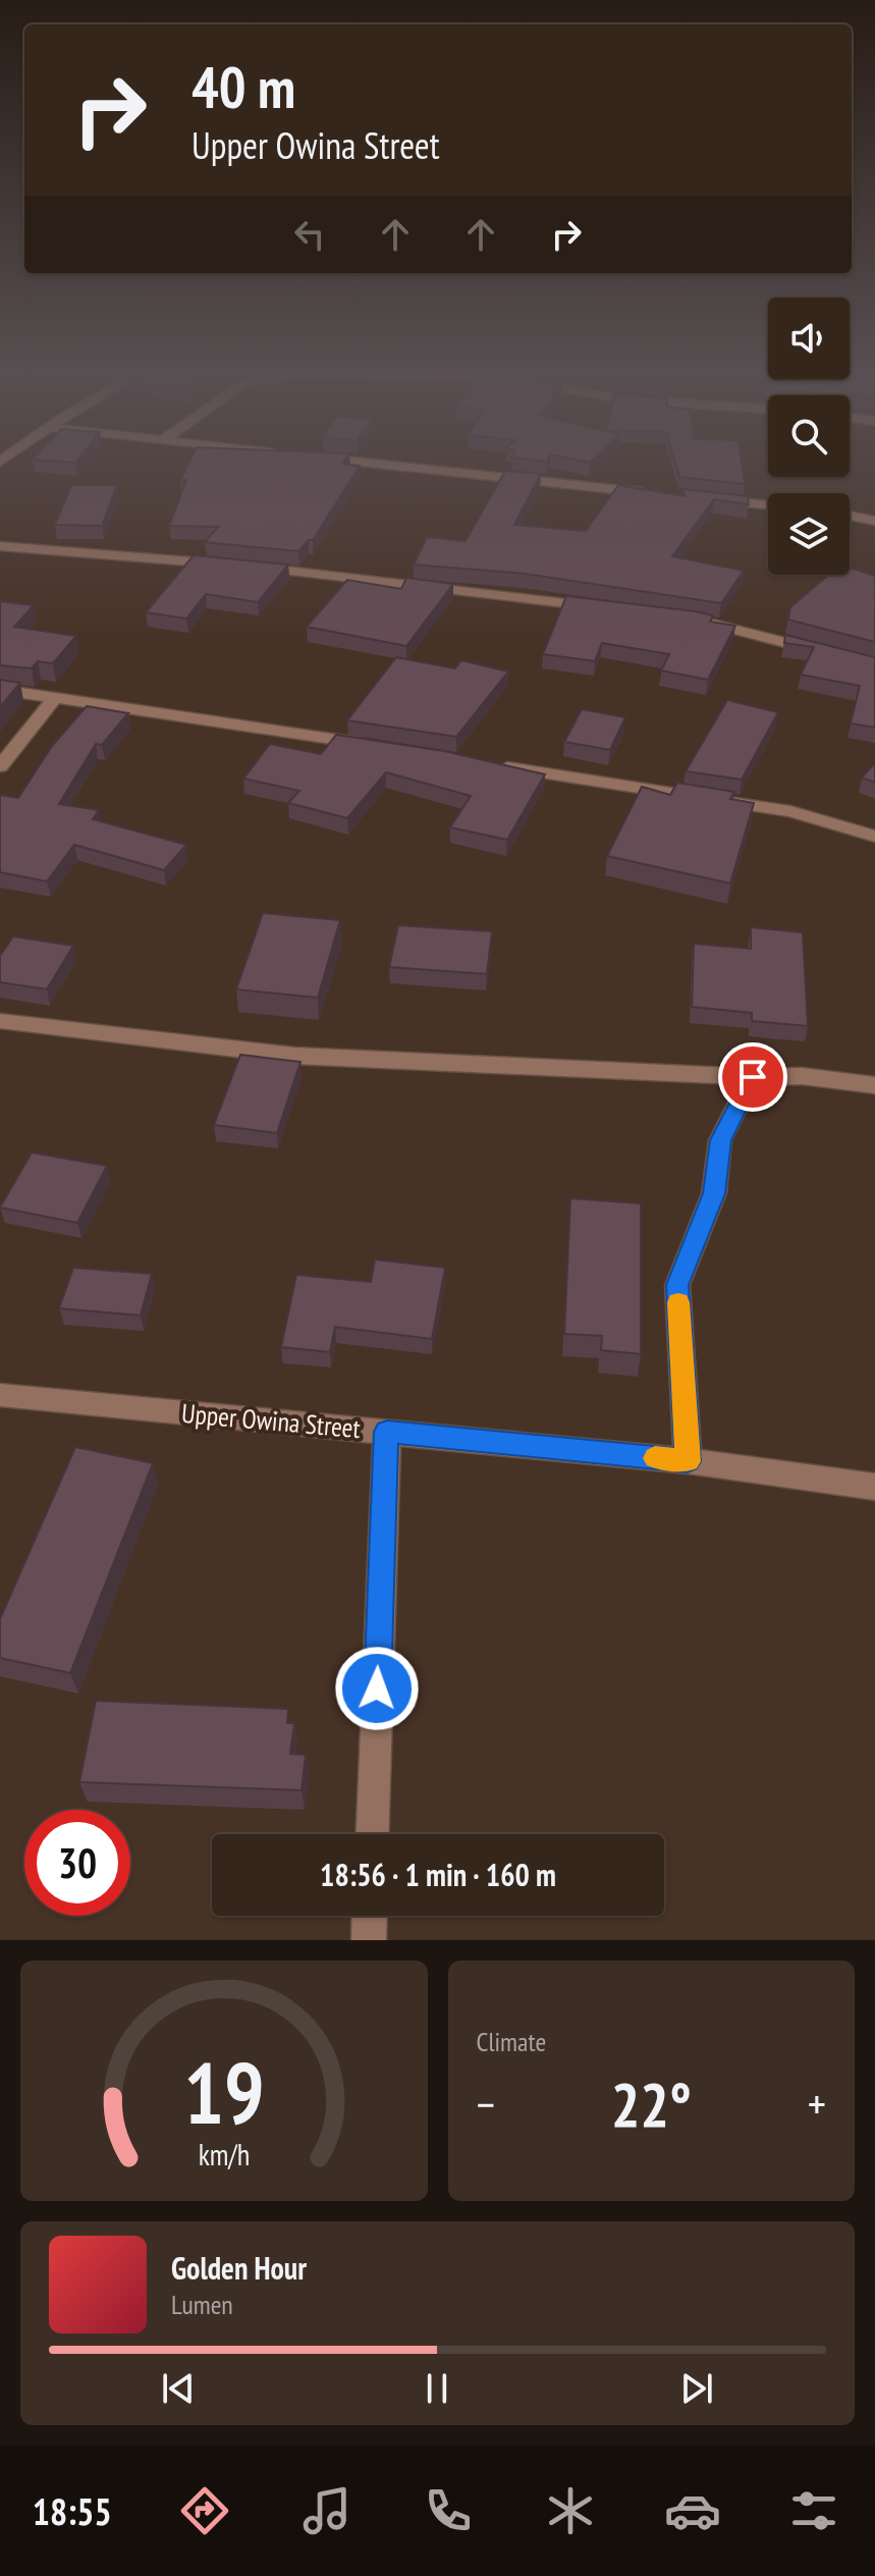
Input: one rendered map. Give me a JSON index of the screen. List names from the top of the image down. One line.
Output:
{"streets":{"street":["Upper Owina Street"]},"page":{"turn":["40 m","Upper Owina Street"],"limit":"30","trip":"18:56 · 1 min · 160 m","tile":"Climate","heat":["−","22°","+"],"song":["Golden Hour","Lumen"],"tabs":"18:55","gauge":["19","km/h"]}}
